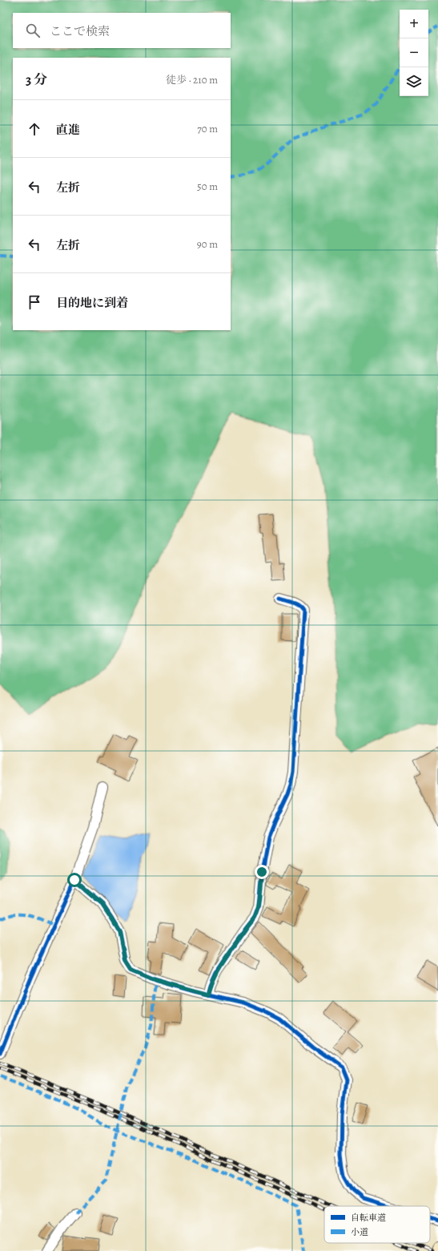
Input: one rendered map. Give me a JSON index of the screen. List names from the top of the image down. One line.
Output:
{"legend":["自転車道","小道"],"page":{"map_buttons":["+","−"],"search":"ここで検索","heading":["3 分","徒歩 · 210 m"],"list":[["直進","70 m"],["左折","50 m"],["左折","90 m"],"目的地に到着"]}}
